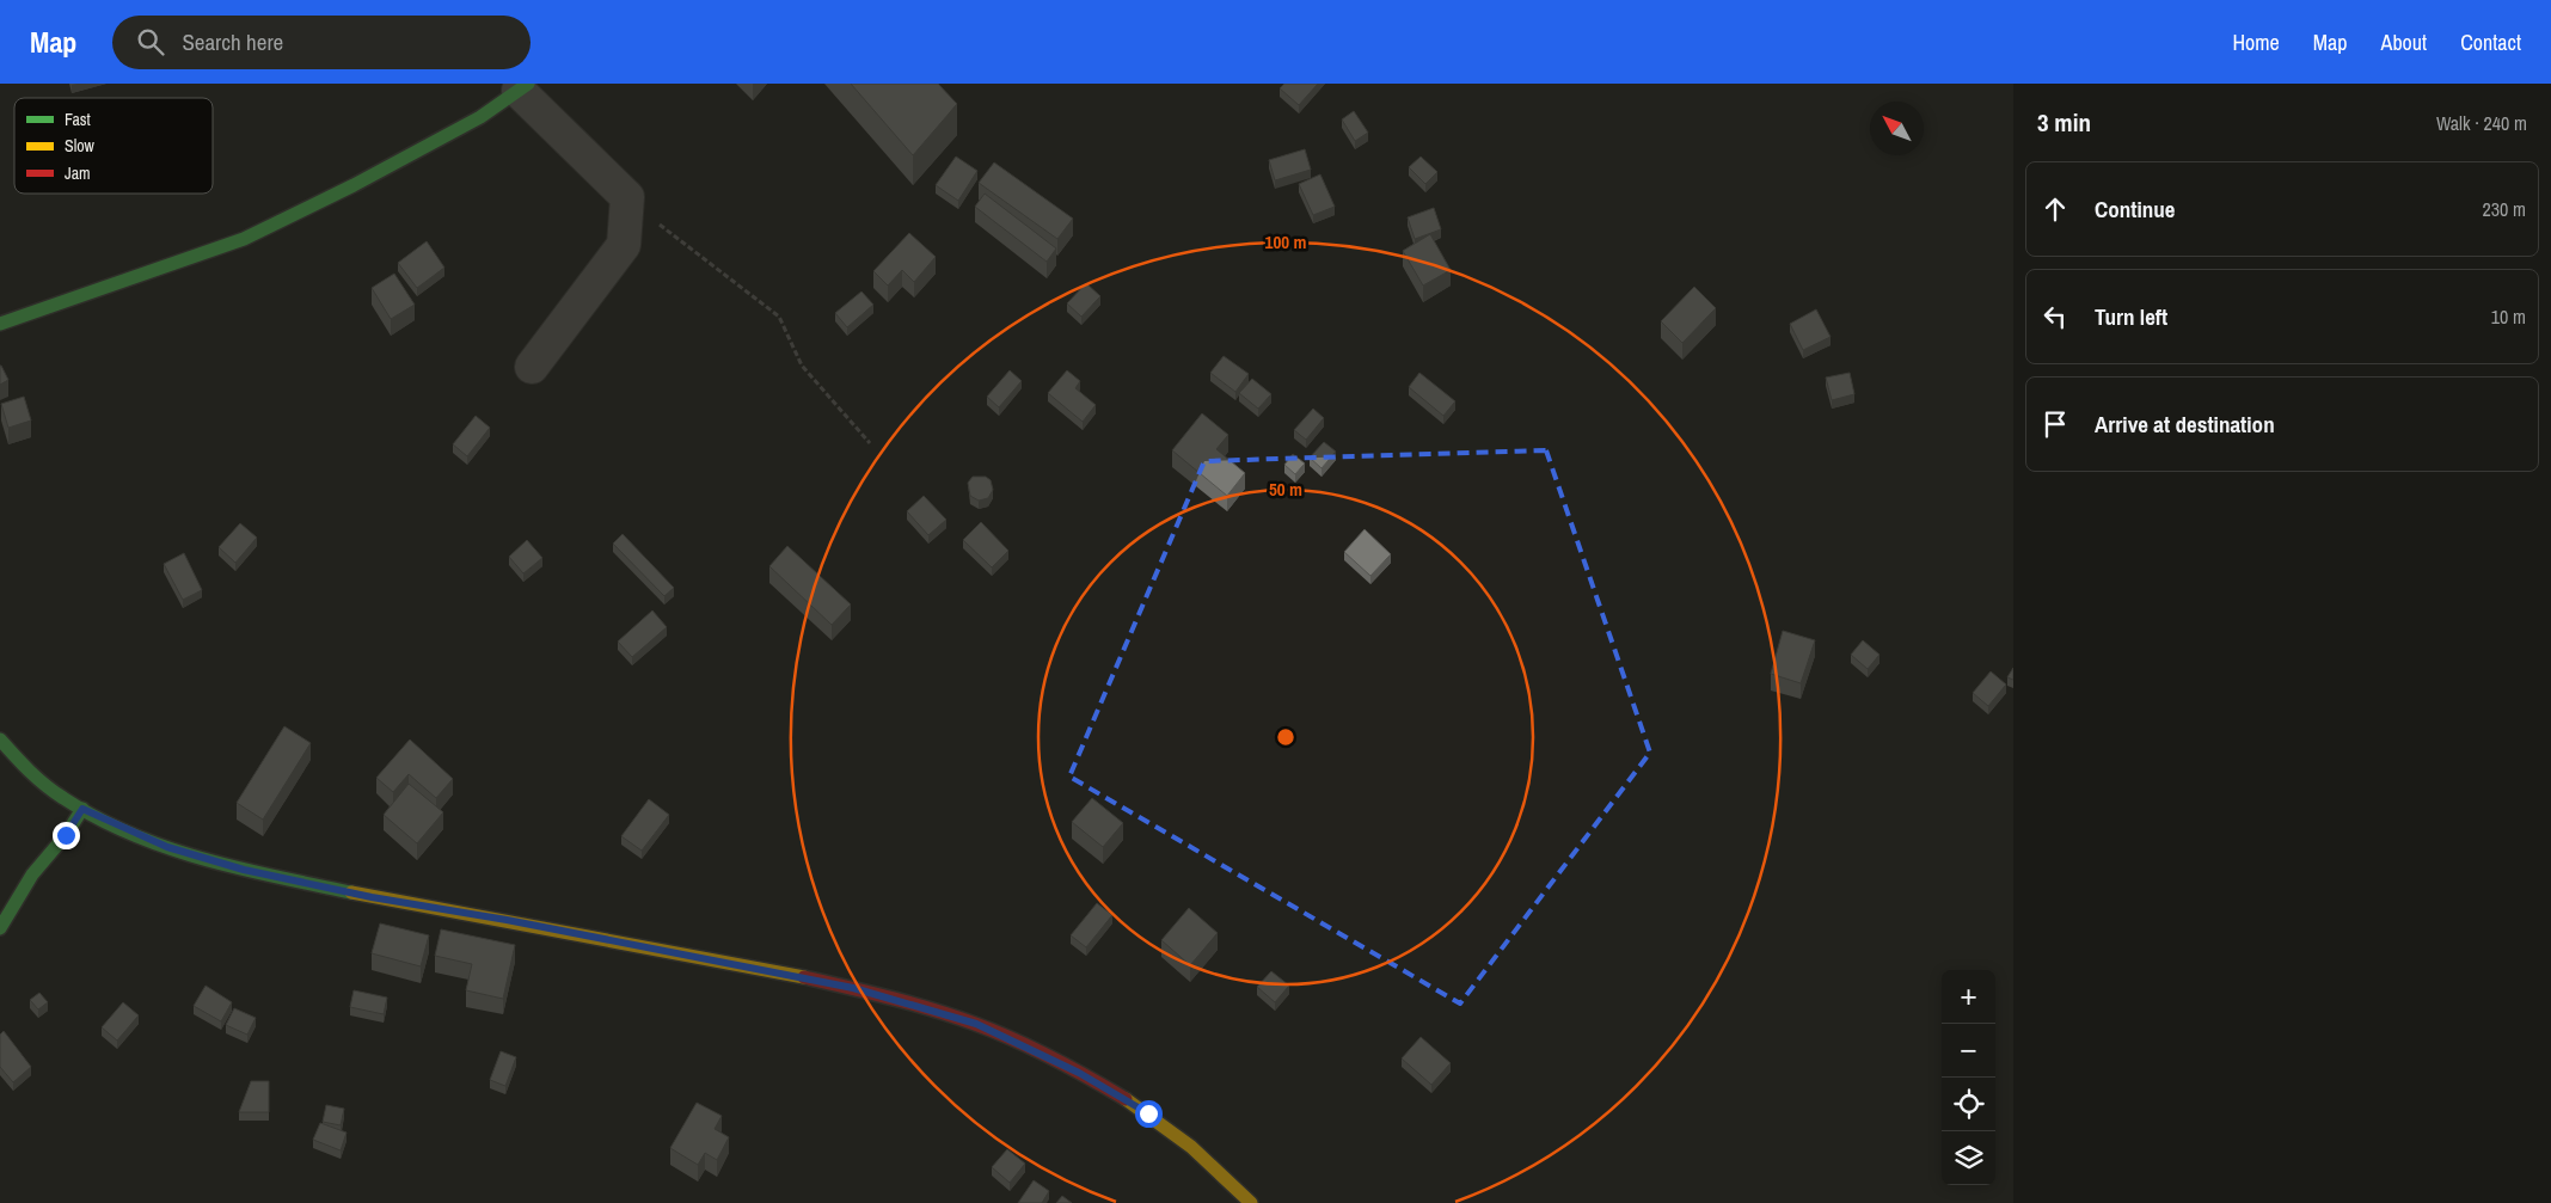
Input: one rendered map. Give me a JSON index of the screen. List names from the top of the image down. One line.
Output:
{"legend":["Fast","Slow","Jam"],"north":"top left","page":{"header":"Map","search":"Search here","nav":["Home","Map","About","Contact"],"heading":["3 min","Walk · 240 m"],"list":[["Continue","230 m"],["Turn left","10 m"],"Arrive at destination"],"map_buttons":["+","−"]},"rings":["100 m","50 m"]}
